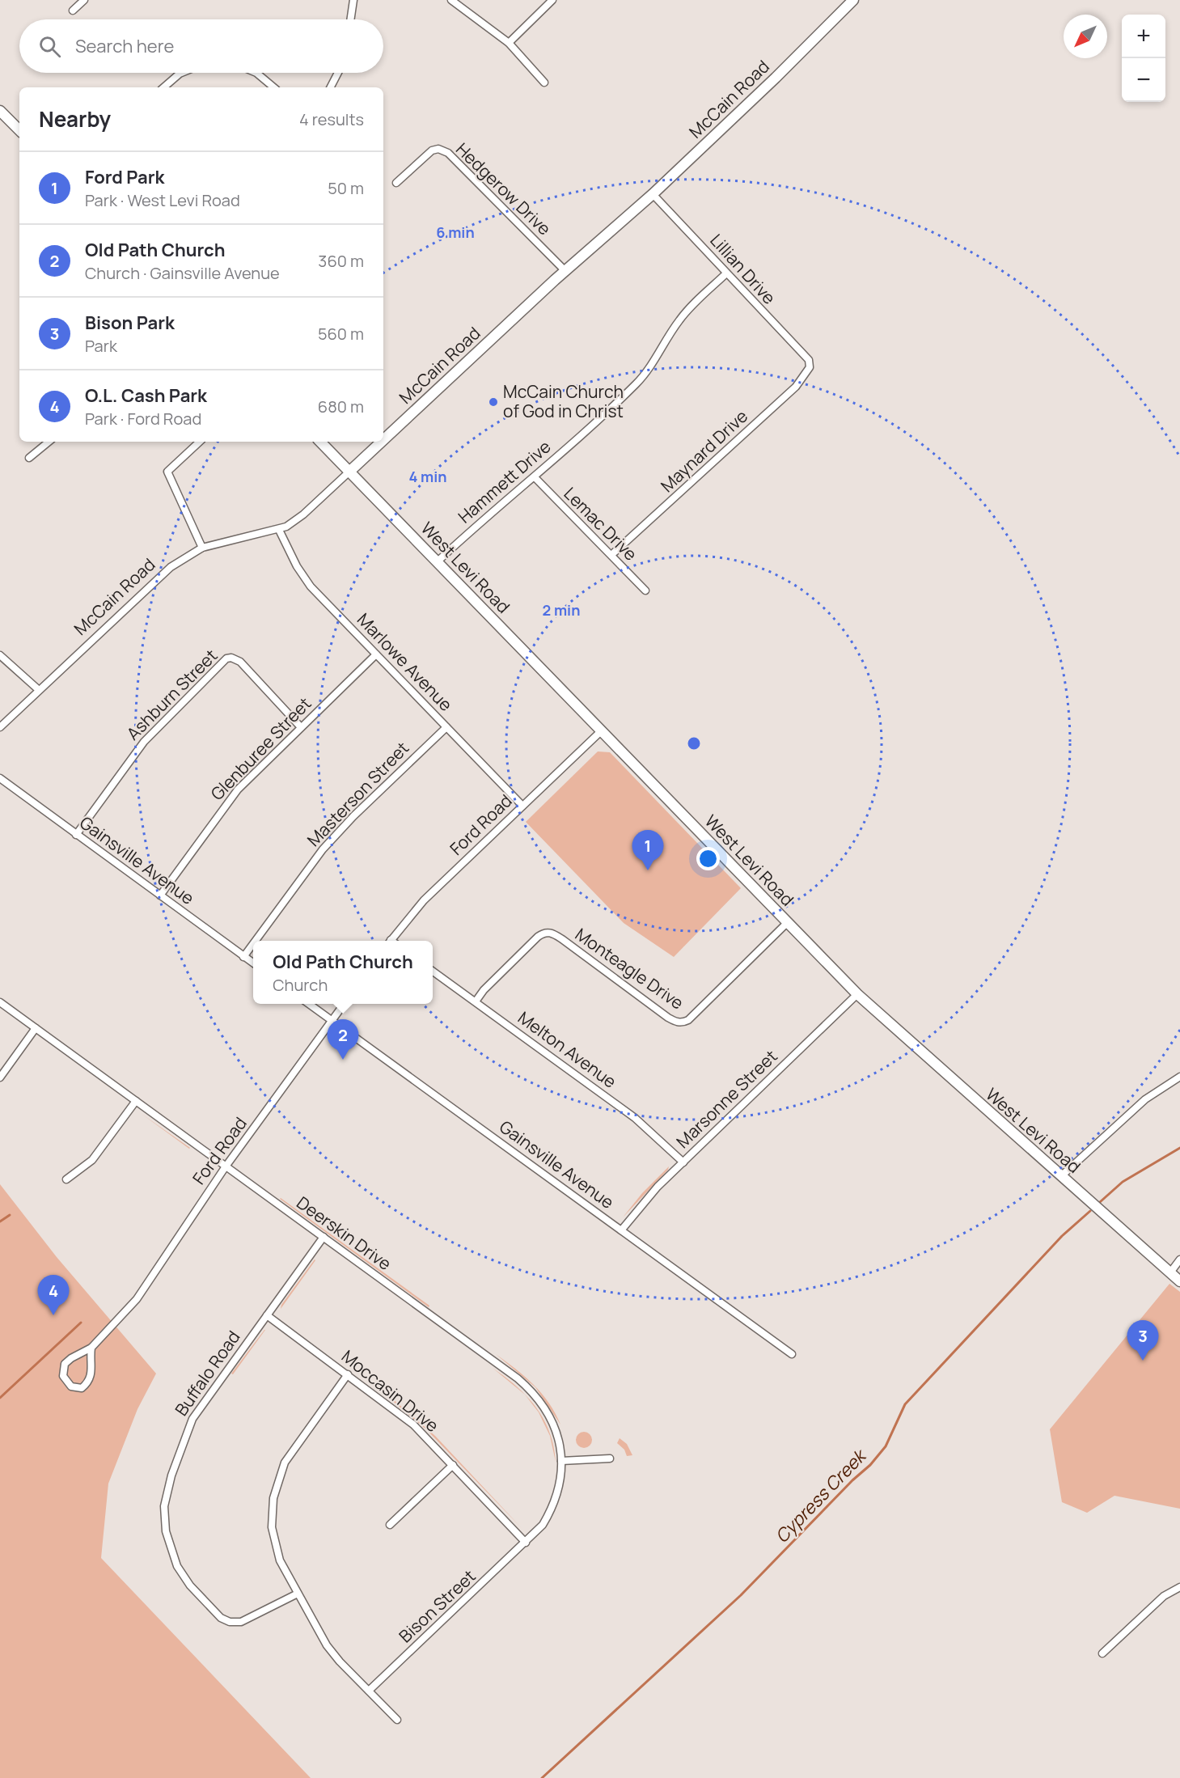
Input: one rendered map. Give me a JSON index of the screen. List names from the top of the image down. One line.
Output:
{"streets":{"street":["McCain Road","Hedgerow Drive","Lillian Drive","Maynard Drive","Hammett Drive","Lemac Drive","West Levi Road","Marlowe Avenue","Ashburn Street","Glenburee Street","Masterson Street","Ford Road","Gainsville Avenue","Monteagle Drive","Melton Avenue","Marsonne Street","Deerskin Drive","Buffalo Road","Moccasin Drive","Bison Street"]},"crossings":[["McCain Road","Hedgerow Drive"],["McCain Road","Lillian Drive"],["McCain Road","West Levi Road"],["McCain Road","Marlowe Avenue"],["Lillian Drive","Maynard Drive"],["Lillian Drive","Hammett Drive"],["Maynard Drive","Lemac Drive"],["Hammett Drive","Lemac Drive"],["Hammett Drive","West Levi Road"],["West Levi Road","Ford Road"],["West Levi Road","Monteagle Drive"],["West Levi Road","Marsonne Street"],["Marlowe Avenue","Glenburee Street"],["Marlowe Avenue","Masterson Street"],["Marlowe Avenue","Ford Road"],["Ashburn Street","Glenburee Street"],["Ashburn Street","Gainsville Avenue"],["Glenburee Street","Gainsville Avenue"],["Masterson Street","Gainsville Avenue"],["Ford Road","Gainsville Avenue"],["Ford Road","Deerskin Drive"],["Gainsville Avenue","Marsonne Street"],["Monteagle Drive","Melton Avenue"],["Melton Avenue","Marsonne Street"],["Deerskin Drive","Buffalo Road"],["Deerskin Drive","Moccasin Drive"],["Deerskin Drive","Bison Street"],["Buffalo Road","Moccasin Drive"],["Moccasin Drive","Bison Street"]],"water":["Cypress Creek"],"places":["McCain Church of God in Christ"],"north":"bottom left","page":{"map_buttons":["+","−"],"search":"Search here","heading":["Nearby","4 results"],"list":[{"mark":"1","name":"Ford Park","note":"Park · West Levi Road","value":"50 m"},{"mark":"2","name":"Old Path Church","note":"Church · Gainsville Avenue","value":"360 m"},{"mark":"3","name":"Bison Park","note":"Park","value":"560 m"},{"mark":"4","name":"O.L. Cash Park","note":"Park · Ford Road","value":"680 m"}],"pins":["1","2","4","3"],"popup":["Old Path Church","Church"]},"rings":["6 min","4 min","2 min"]}
